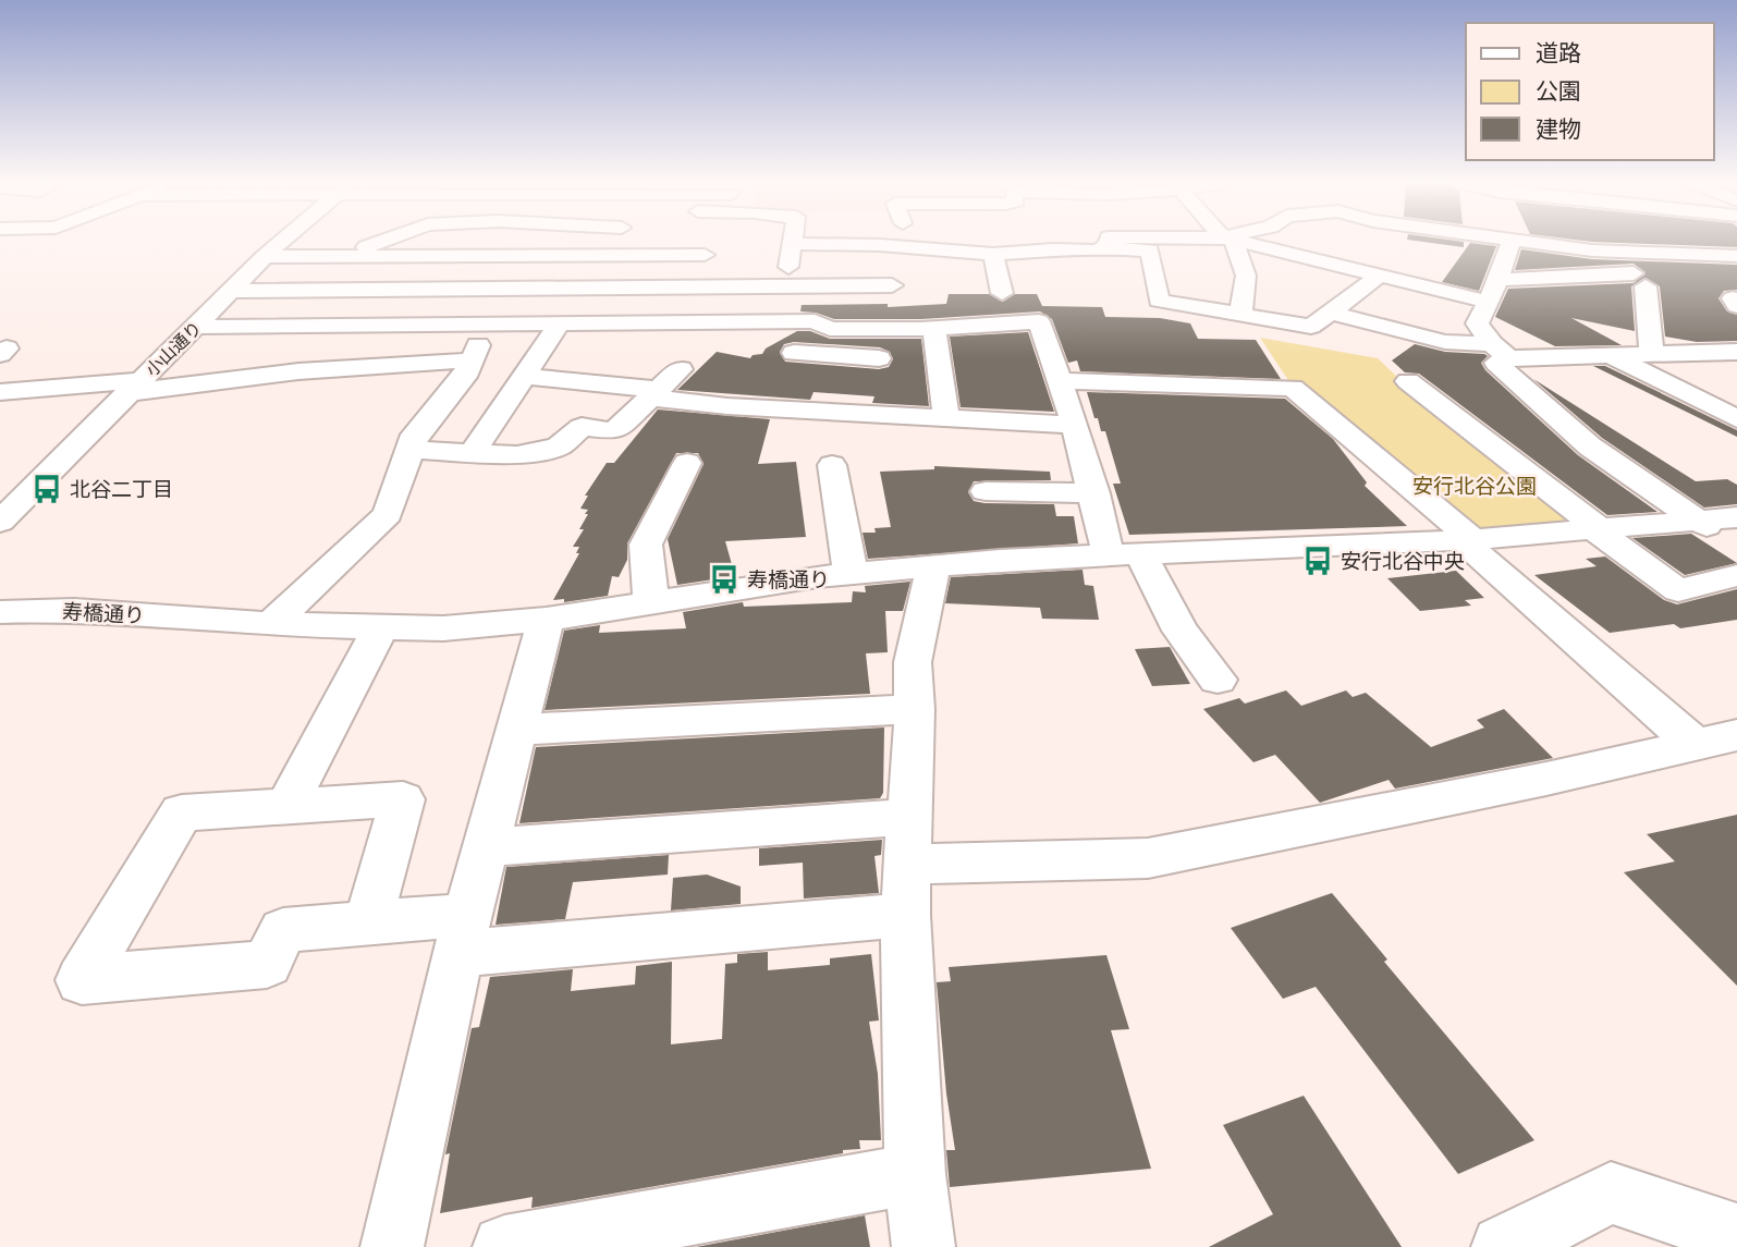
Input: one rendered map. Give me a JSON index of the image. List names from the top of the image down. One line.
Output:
{"streets":{"street":["小山通り","寿橋通り"]},"parks":["安行北谷公園"],"places":{"bus stop":["北谷二丁目","安行北谷中央","寿橋通り"]},"legend":["道路","公園","建物"]}
